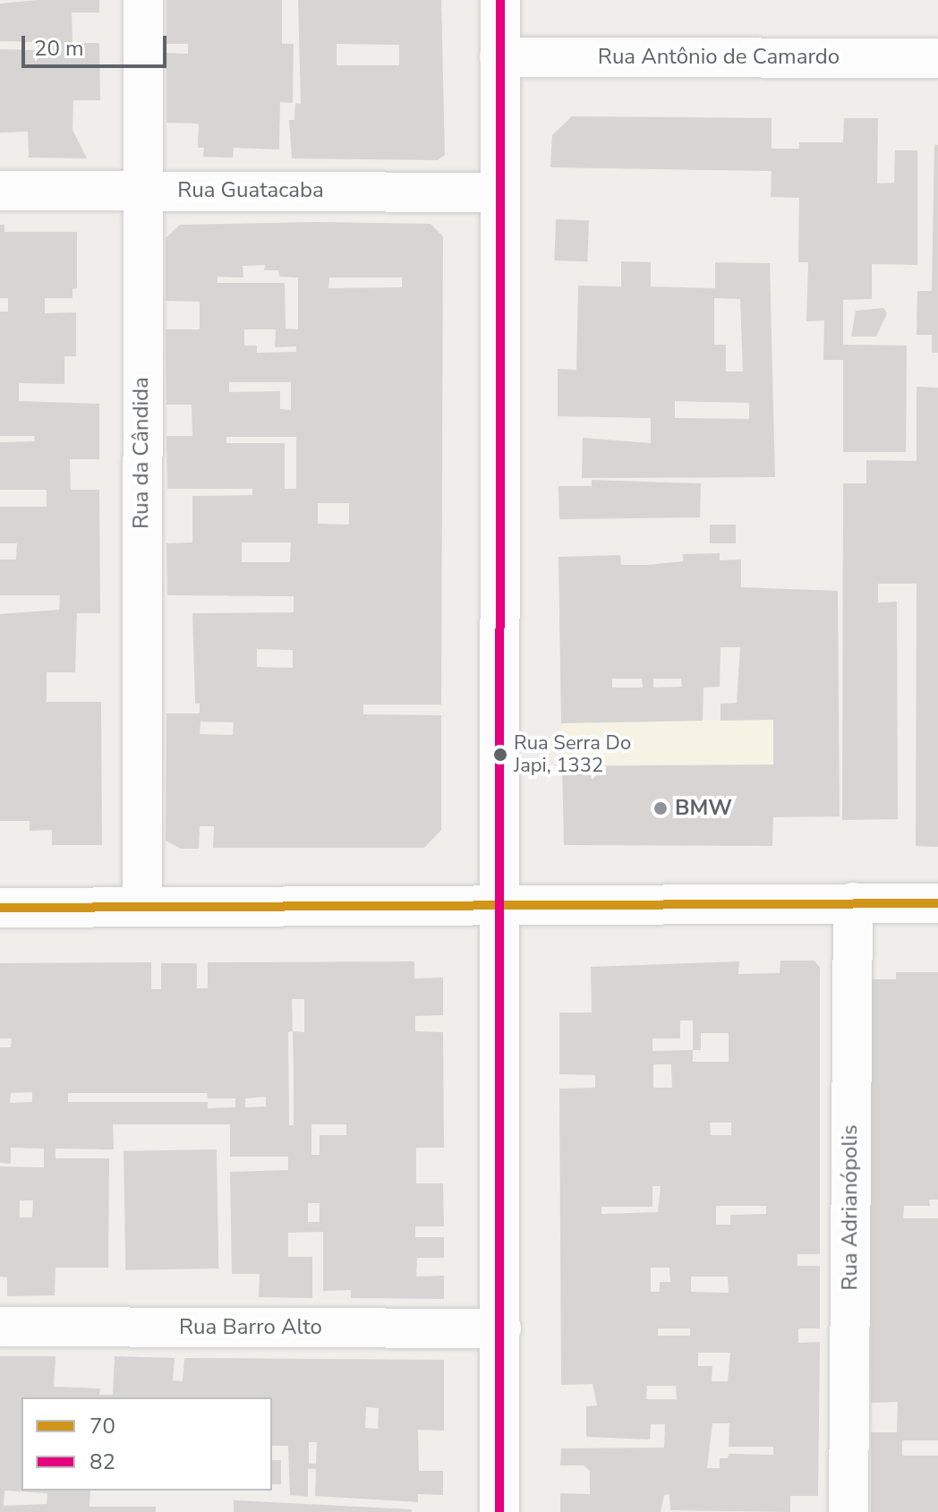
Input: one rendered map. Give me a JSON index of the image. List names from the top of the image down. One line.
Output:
{"streets":{"street":["Rua Antônio de Camardo","Rua Guatacaba","Rua da Cândida","Rua Adrianópolis","Rua Barro Alto"]},"crossings":[["Rua Guatacaba","Rua da Cândida"]],"places":["Rua Serra Do Japi, 1332","BMW"],"lines":["transit line 82","transit line 70"],"legend":["70","82"],"scale_bar":"20 m"}
